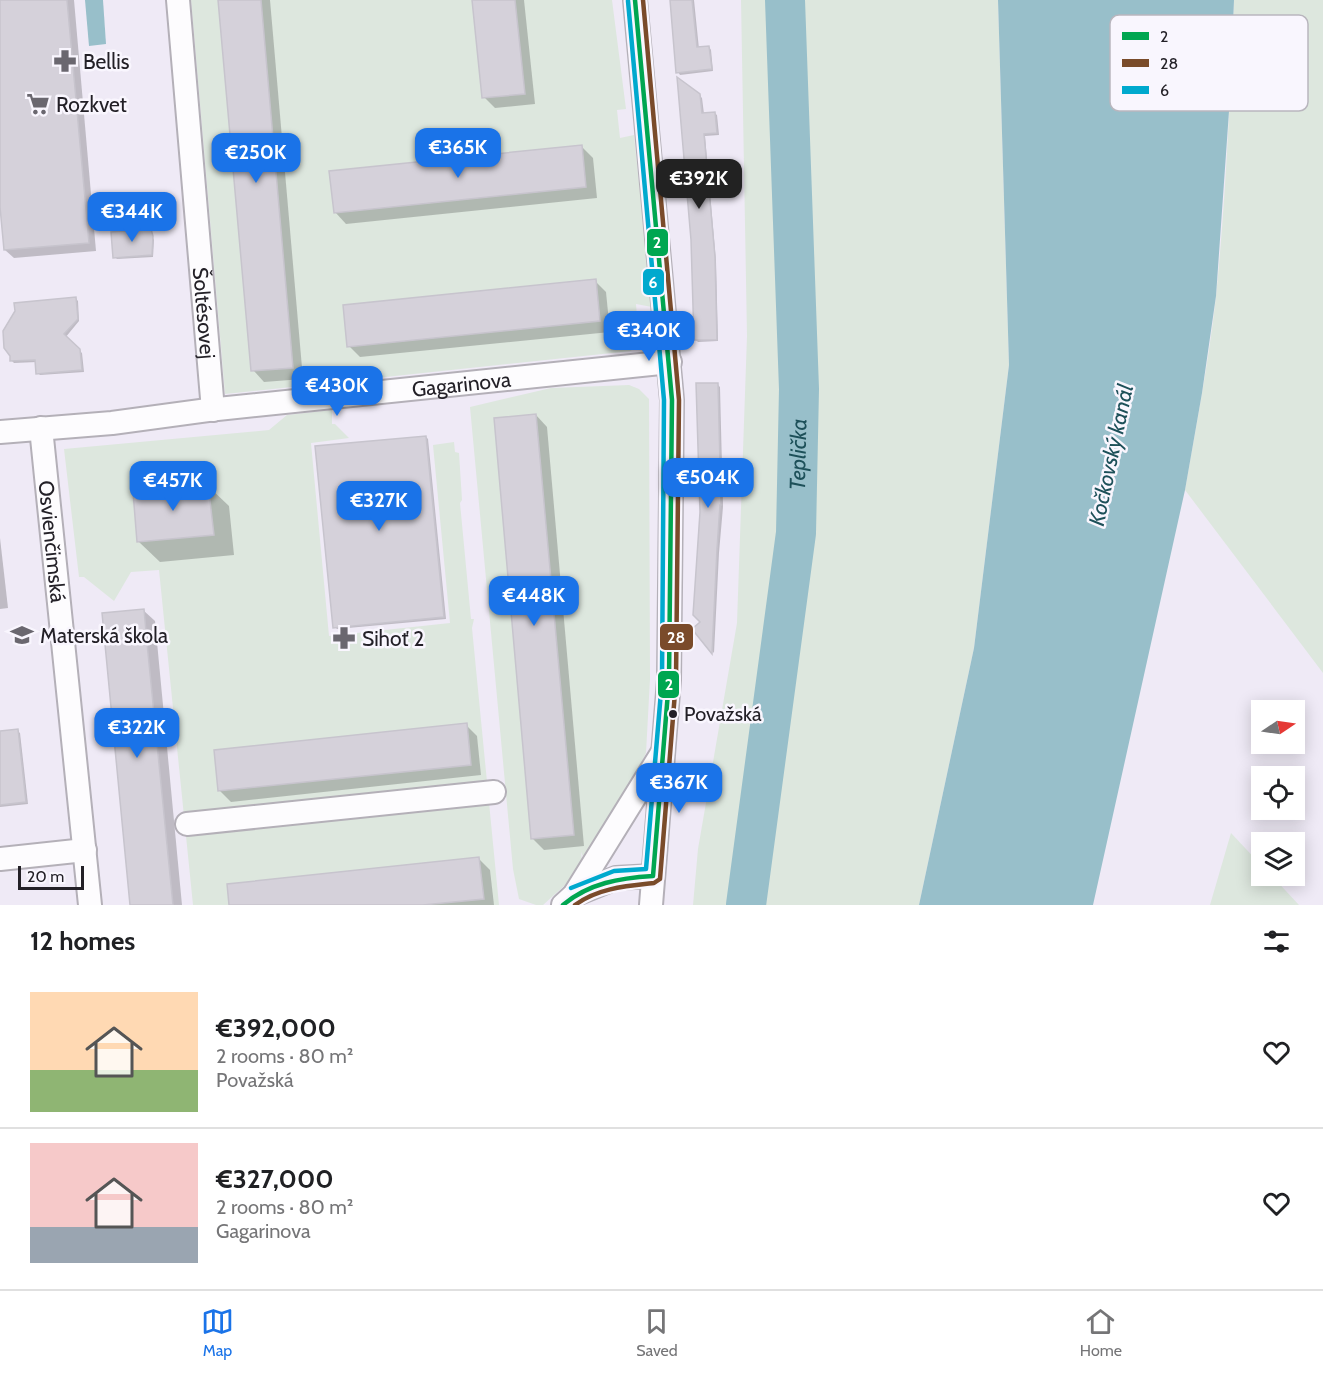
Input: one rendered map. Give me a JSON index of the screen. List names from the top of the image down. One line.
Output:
{"streets":{"street":["Šoltésovej","Gagarinova","Osvienčimská"]},"crossings":[["Šoltésovej","Gagarinova"],["Gagarinova","Osvienčimská"]],"water":["Teplička","Kočkovský kanál"],"places":{"pharmacy":["Bellis","Sihoť 2"],"supermarket":["Rozkvet"],"school or university":["Materská škola"],"other":["Považská"]},"lines":["transit line 2","transit line 28","transit line 6"],"legend":["2","28","6"],"scale_bar":"20 m","north":"right","page":{"price":["€365K","€250K","€392K","€344K","€340K","€430K","€504K","€457K","€327K","€448K","€322K","€367K"],"scale":"20 m","heading":"12 homes","list":[{"name":"€392,000","note":"2 rooms · 80 m² · Považská"},{"name":"€327,000","note":"2 rooms · 80 m² · Gagarinova"}],"tabs":["Map","Saved","Home"]}}
